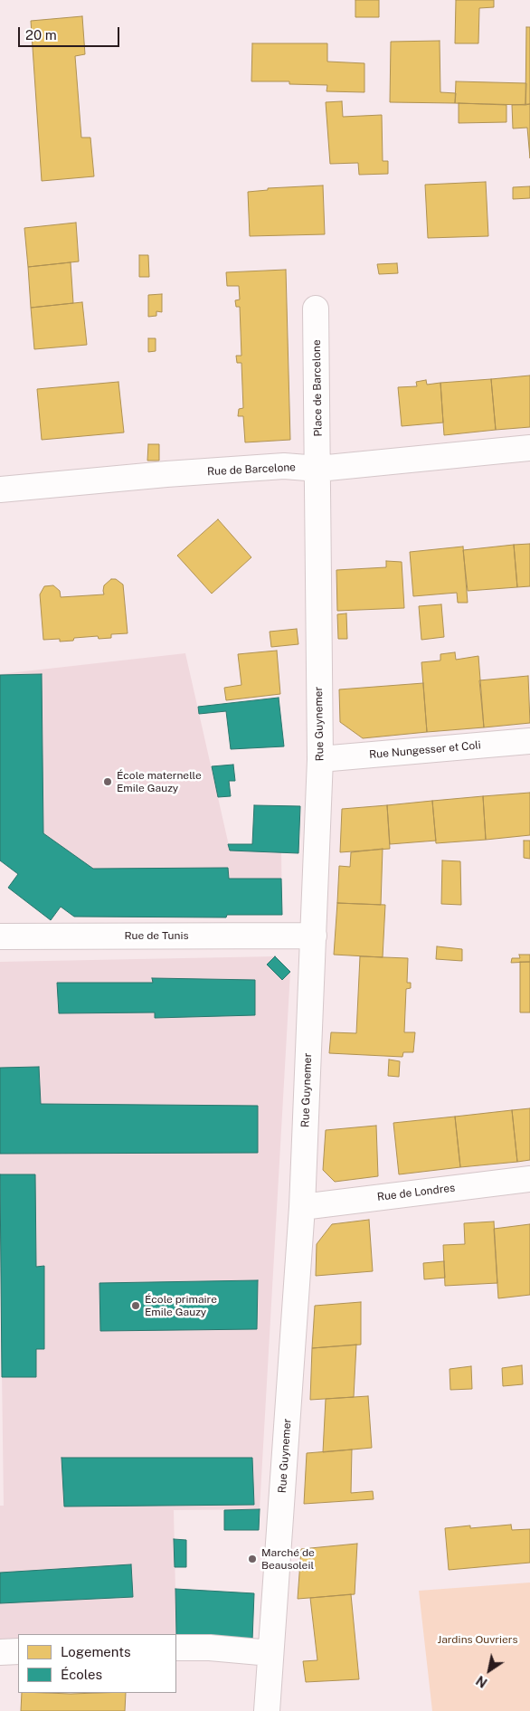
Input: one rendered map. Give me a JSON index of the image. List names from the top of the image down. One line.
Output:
{"streets":{"street":["Place de Barcelone","Rue de Barcelone","Rue Guynemer","Rue Nungesser et Coli","Rue de Tunis","Rue de Londres"]},"crossings":[["Place de Barcelone","Rue de Barcelone"],["Place de Barcelone","Rue Guynemer"],["Rue de Barcelone","Rue Guynemer"],["Rue Guynemer","Rue Nungesser et Coli"],["Rue Guynemer","Rue de Tunis"],["Rue Guynemer","Rue de Londres"]],"parks":["Jardins Ouvriers"],"places":["École maternelle Emile Gauzy","École primaire Emile Gauzy","Marché de Beausoleil"],"legend":["Logements","Écoles"],"scale_bar":"20 m","north":"bottom left"}
